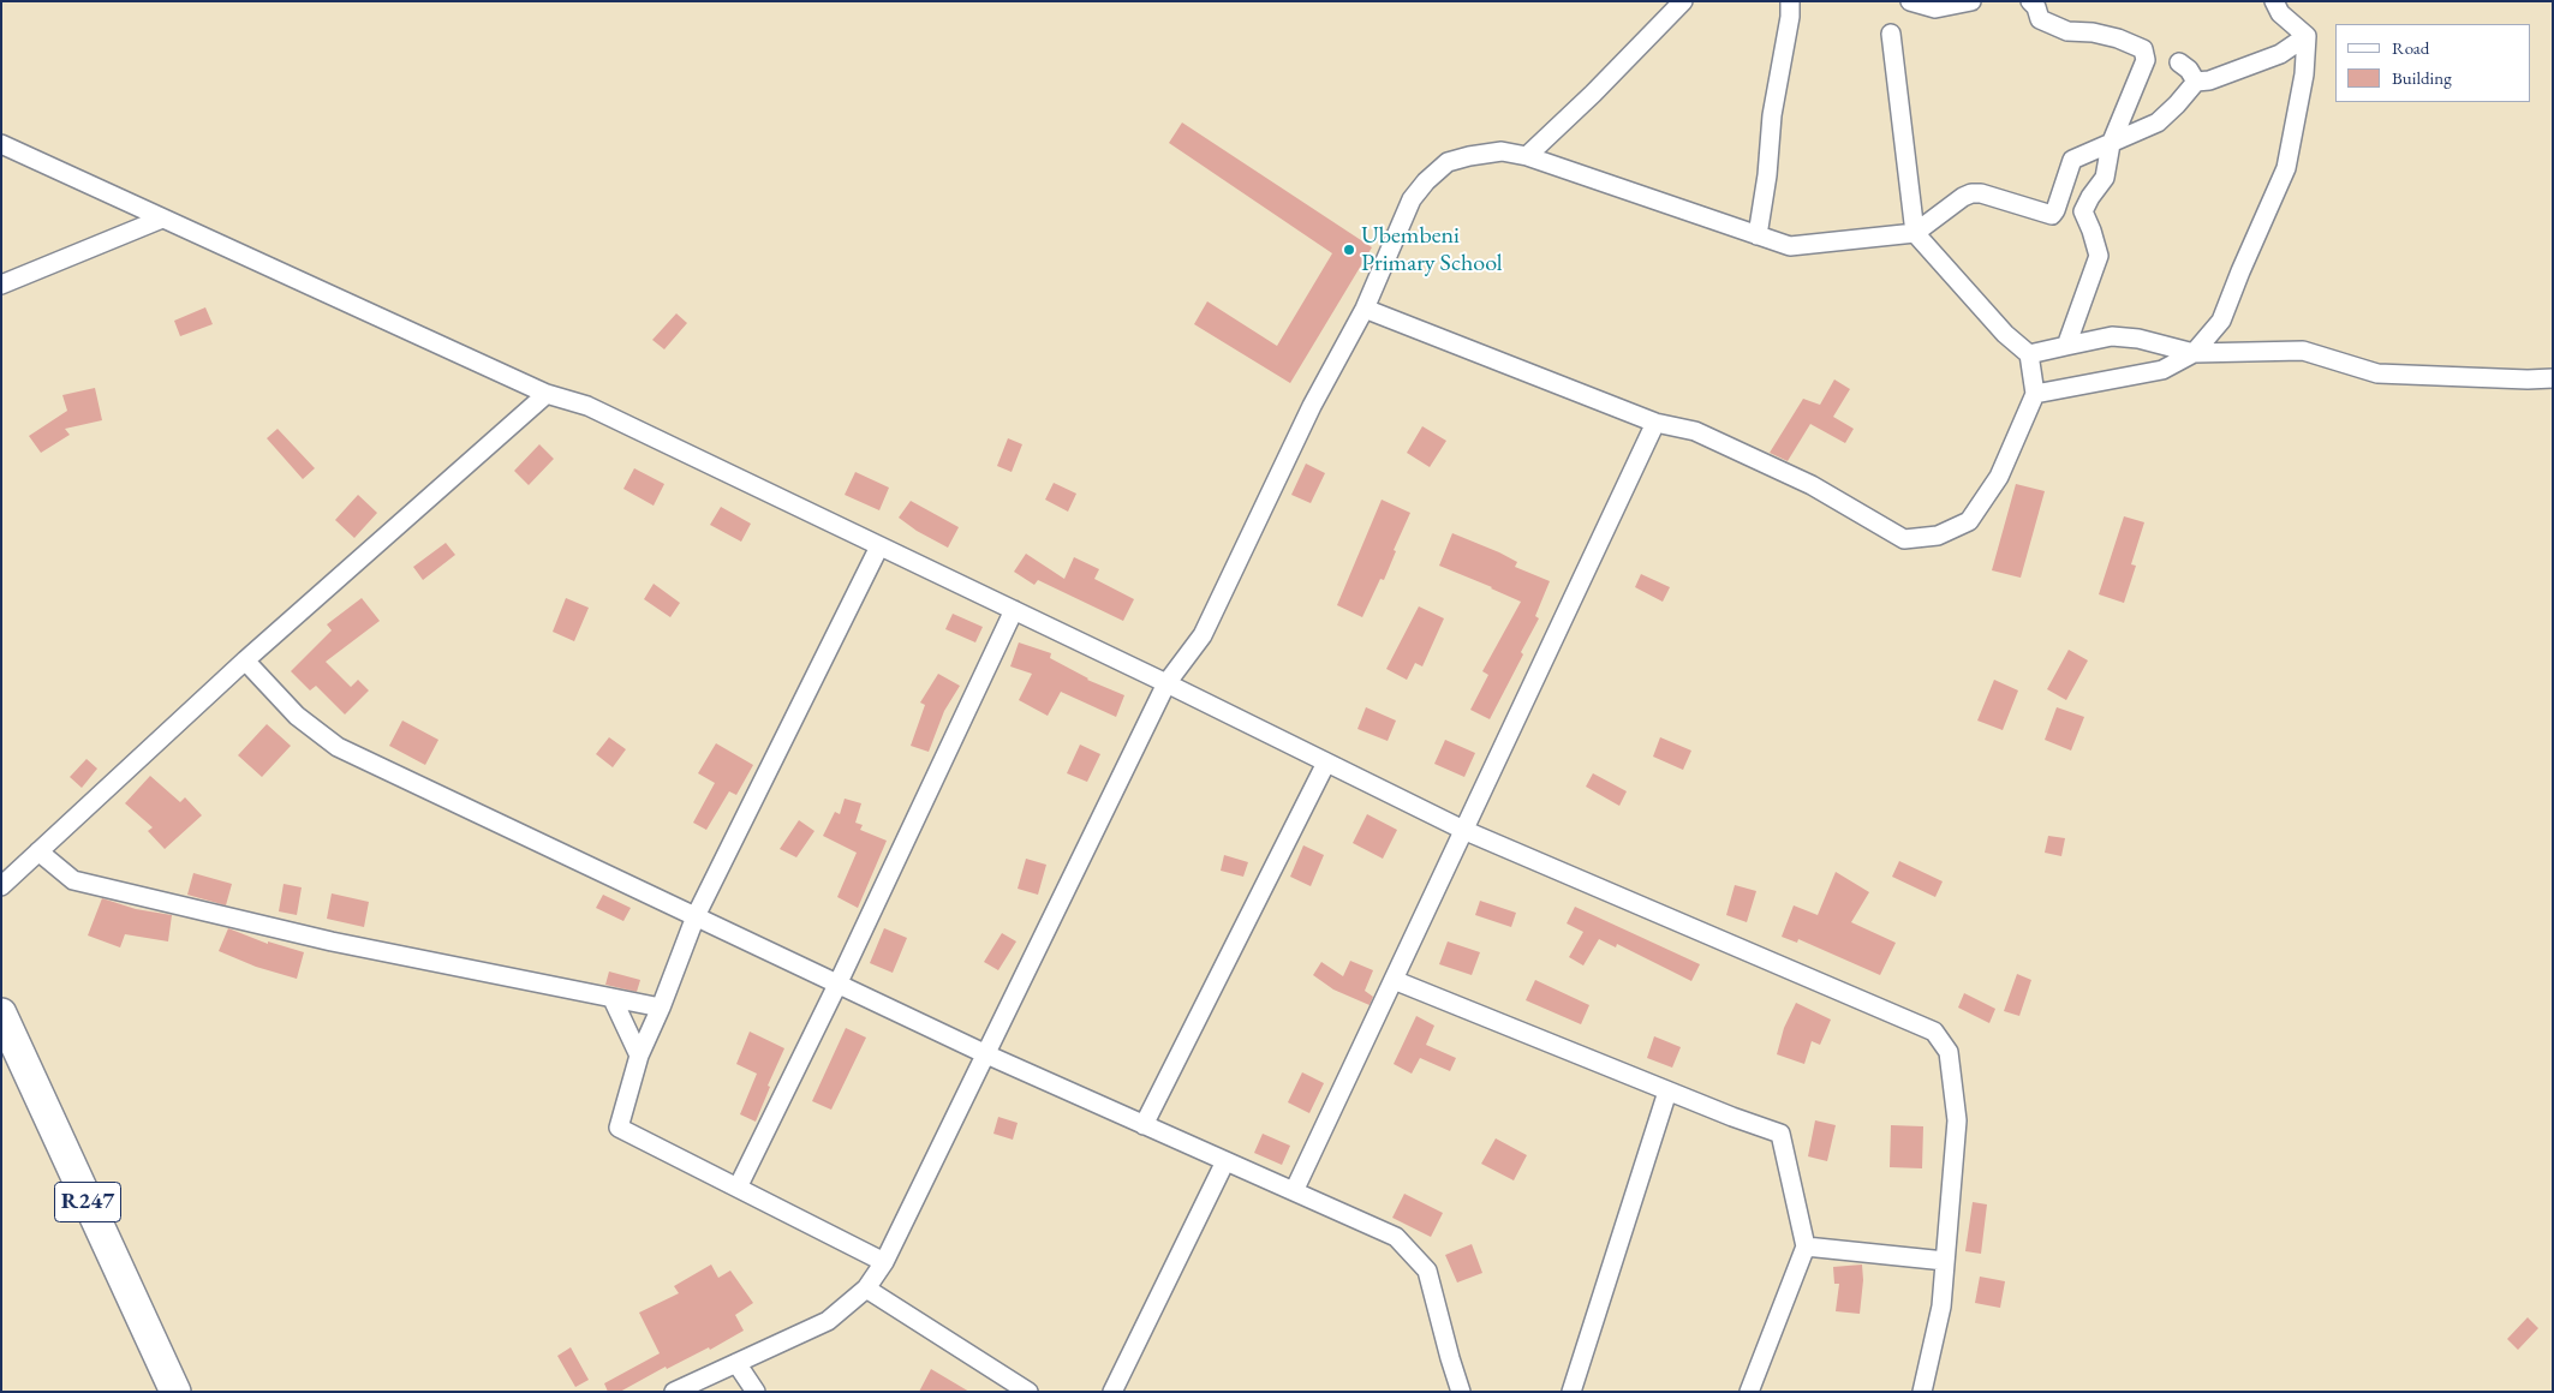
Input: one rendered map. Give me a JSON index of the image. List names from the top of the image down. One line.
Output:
{"streets":{"main road":["R247"]},"places":["Ubembeni Primary School"],"legend":["Road","Building"]}
